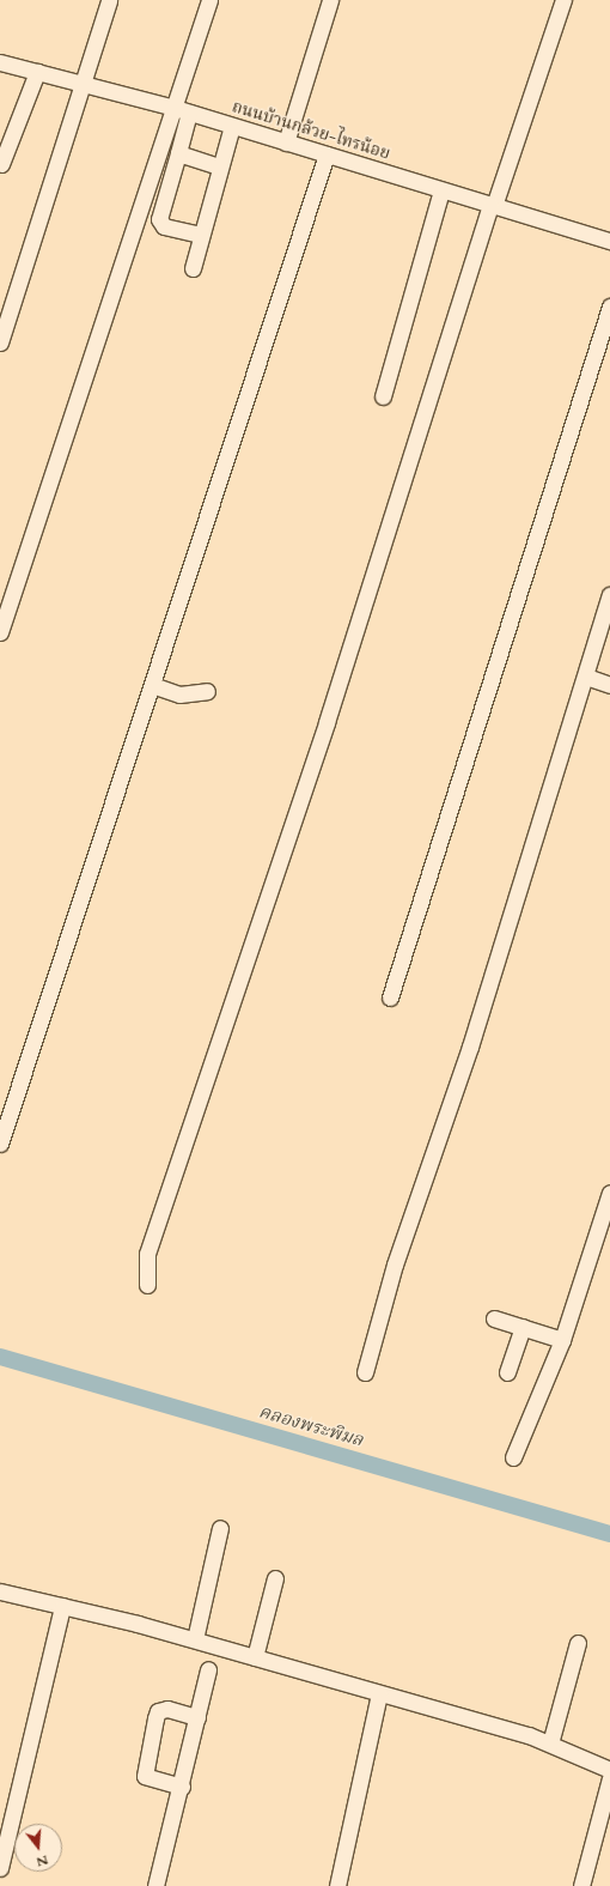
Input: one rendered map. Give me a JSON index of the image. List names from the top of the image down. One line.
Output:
{"streets":{"street":["ถนนบ้านกล้วย-ไทรน้อย"]},"water":["คลองพระพิมล"],"north":"bottom"}
